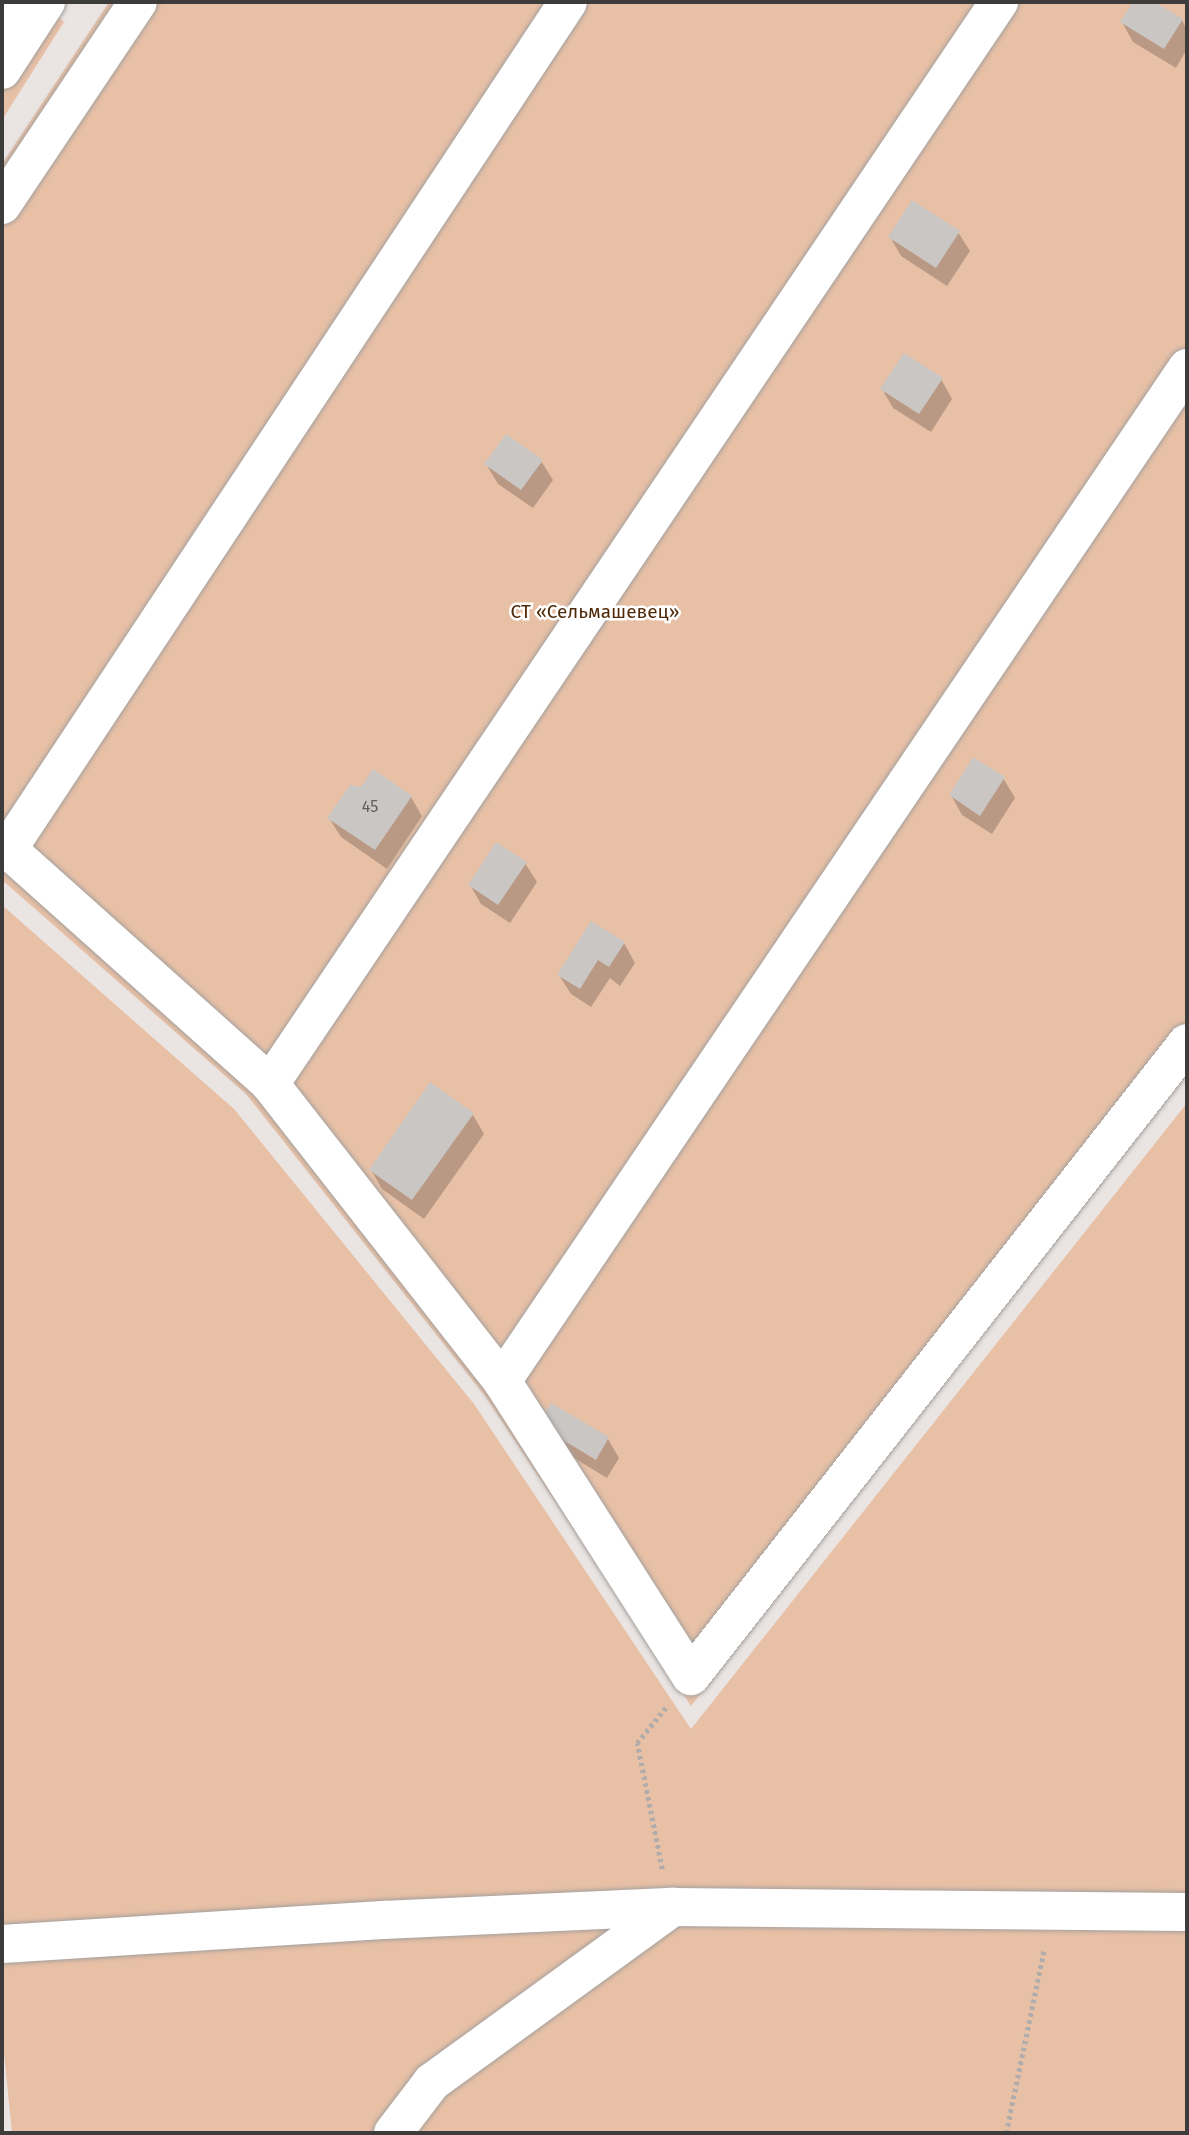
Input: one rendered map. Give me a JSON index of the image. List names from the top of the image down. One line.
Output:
{"parks":["СТ «Сельмашевец»"],"house_numbers":["45"]}
